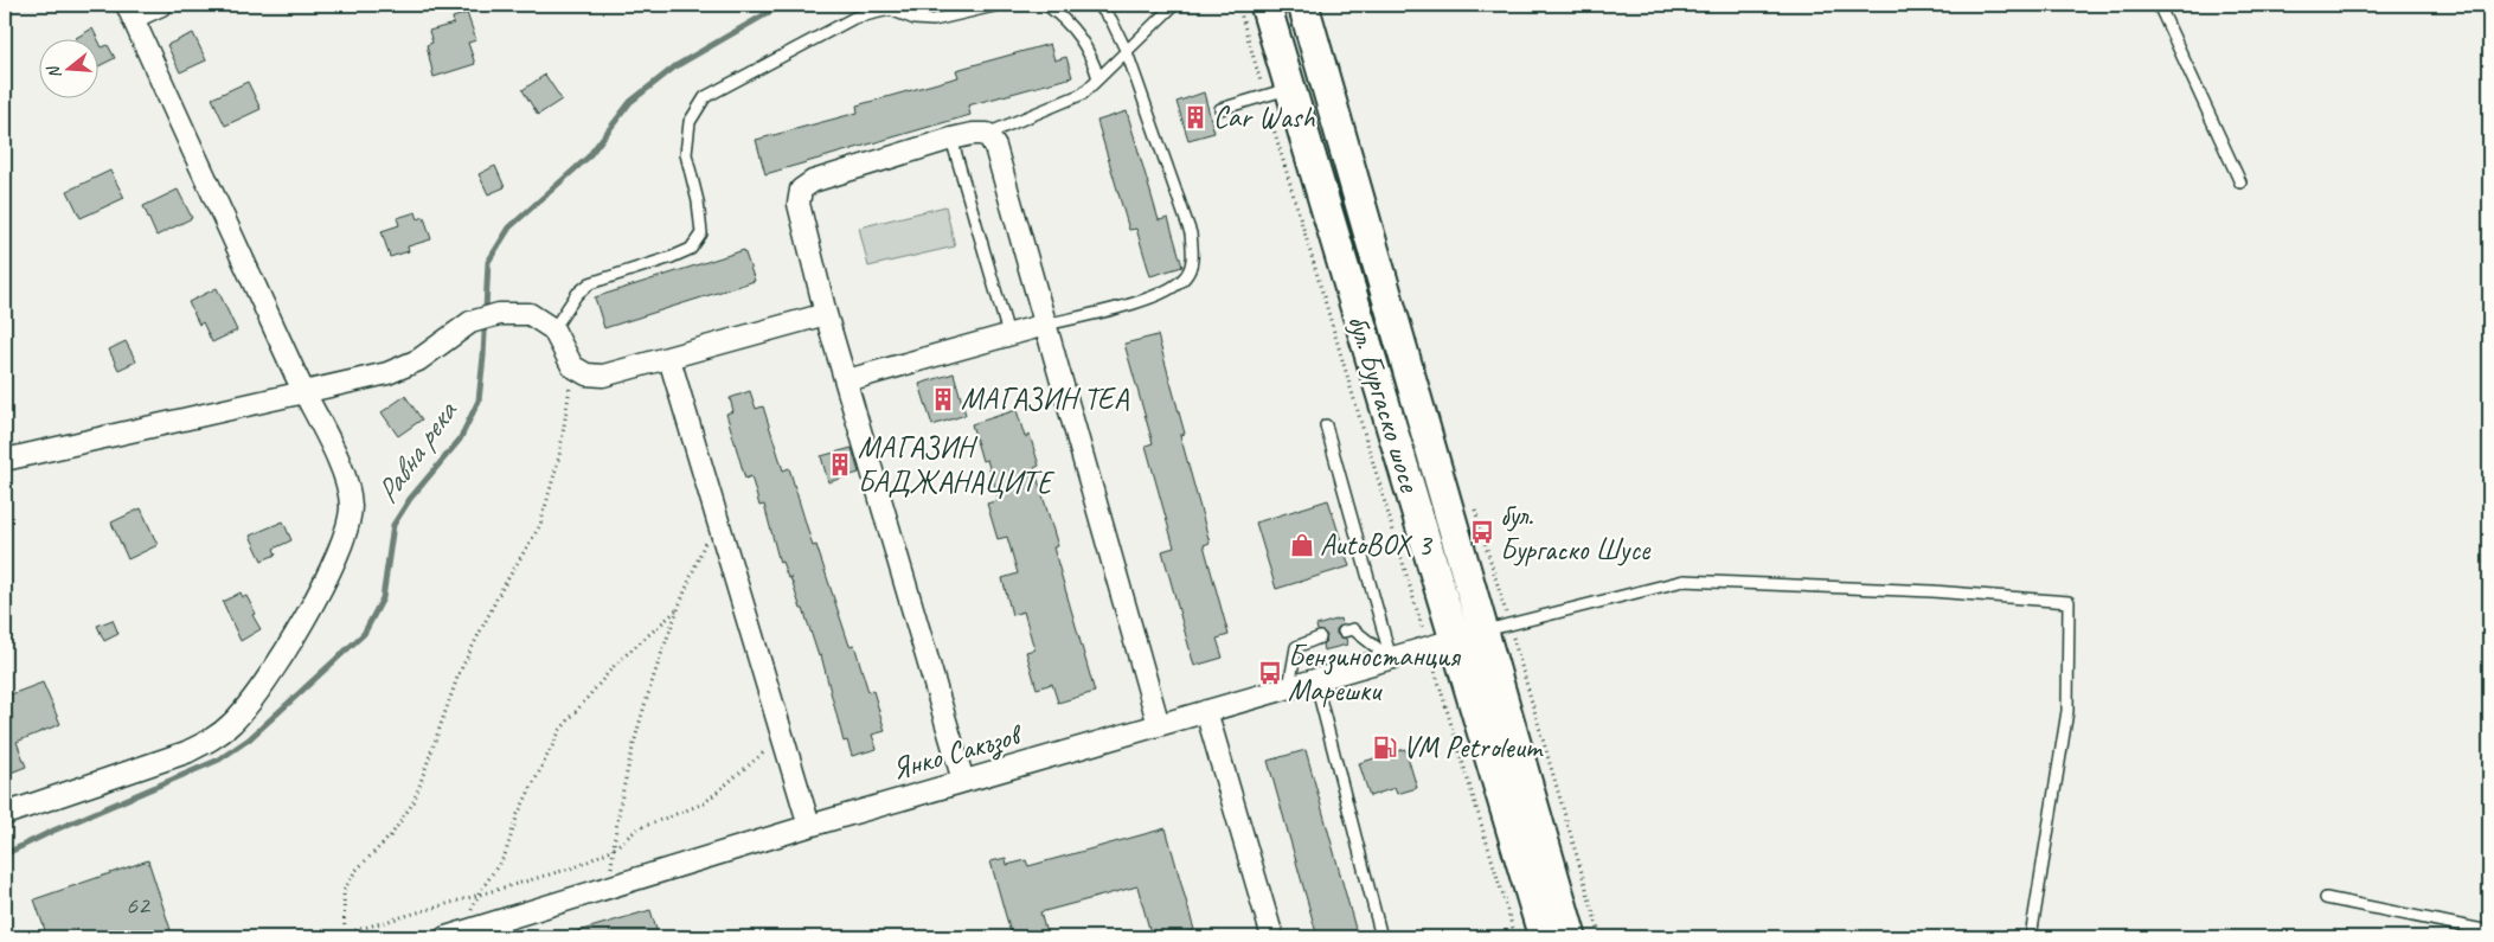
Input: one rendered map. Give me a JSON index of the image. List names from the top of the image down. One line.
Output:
{"streets":{"main road":["бул. Бургаско шосе"],"street":["Янко Сакъзов"]},"crossings":[["бул. Бургаско шосе","Янко Сакъзов"]],"water":["Равна река"],"places":{"building":["Car Wash","МАГАЗИН ТЕА","МАГАЗИН БАДЖАНАЦИТЕ"],"bus stop":["бул. Бургаско Шусе","Бензиностанция Марешки"],"shop":["AutoBOX 3"],"fuel station":["VM Petroleum"]},"house_numbers":["62"],"north":"left"}
